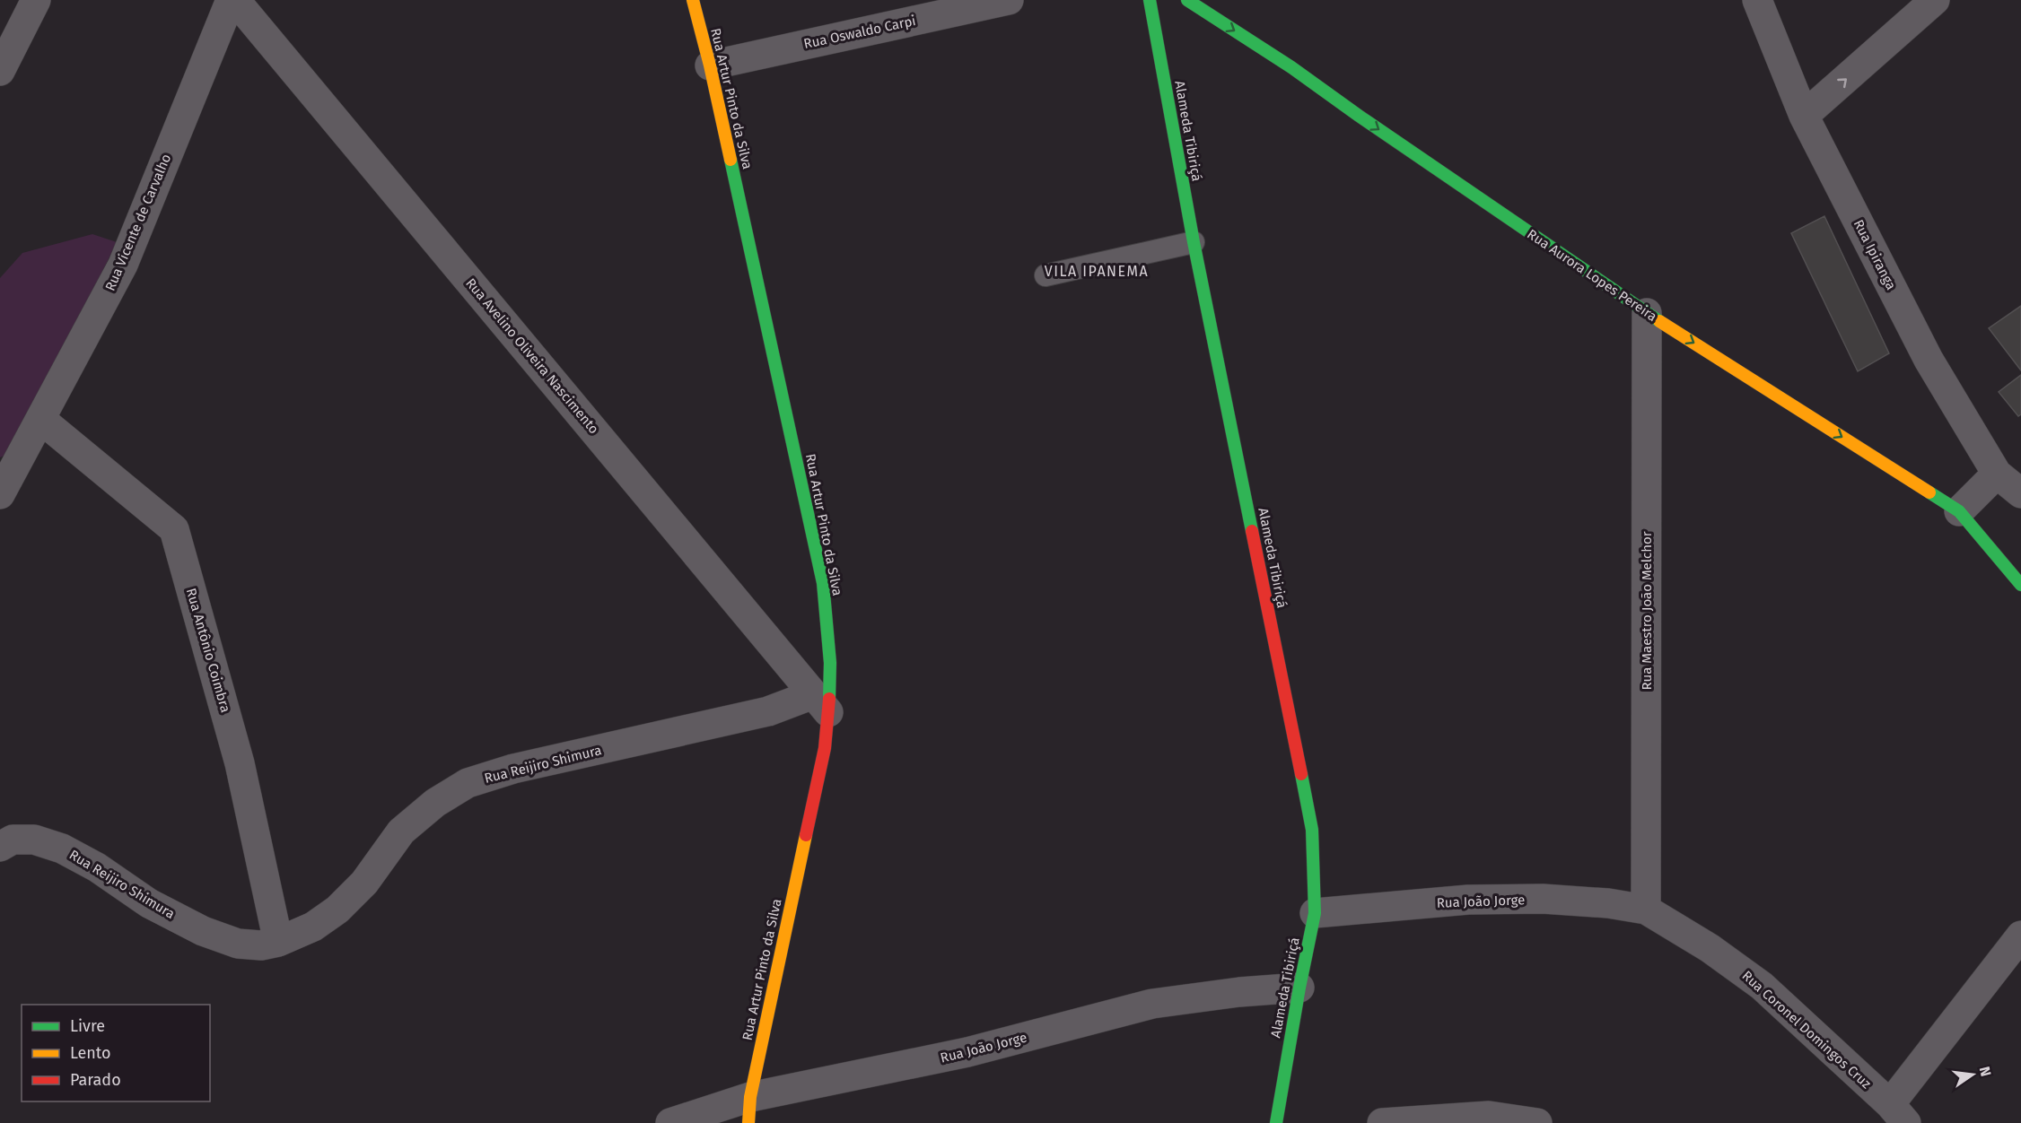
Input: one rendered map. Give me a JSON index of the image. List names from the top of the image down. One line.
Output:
{"streets":{"street":["Rua Oswaldo Carpi","Rua Artur Pinto da Silva","Alameda Tibiriçá","Rua Vicente de Carvalho","Rua Ipiranga","Rua Aurora Lopes Pereira","Rua Avelino Oliveira Nascimento","Rua Maestro João Melchor","Rua Antônio Coimbra","Rua Reijiro Shimura","Rua João Jorge","Rua Coronel Domingos Cruz"]},"crossings":[["Rua Oswaldo Carpi","Rua Artur Pinto da Silva"],["Rua Artur Pinto da Silva","Rua Avelino Oliveira Nascimento"],["Rua Artur Pinto da Silva","Rua Reijiro Shimura"],["Rua Artur Pinto da Silva","Rua João Jorge"],["Alameda Tibiriçá","Rua João Jorge"],["Rua Vicente de Carvalho","Rua Antônio Coimbra"],["Rua Aurora Lopes Pereira","Rua Maestro João Melchor"],["Rua Avelino Oliveira Nascimento","Rua Reijiro Shimura"],["Rua Maestro João Melchor","Rua João Jorge"],["Rua Maestro João Melchor","Rua Coronel Domingos Cruz"],["Rua Antônio Coimbra","Rua Reijiro Shimura"],["Rua João Jorge","Rua Coronel Domingos Cruz"]],"one_way":["Rua Aurora Lopes Pereira"],"districts":["VILA IPANEMA"],"legend":["Livre","Lento","Parado"],"north":"right"}
